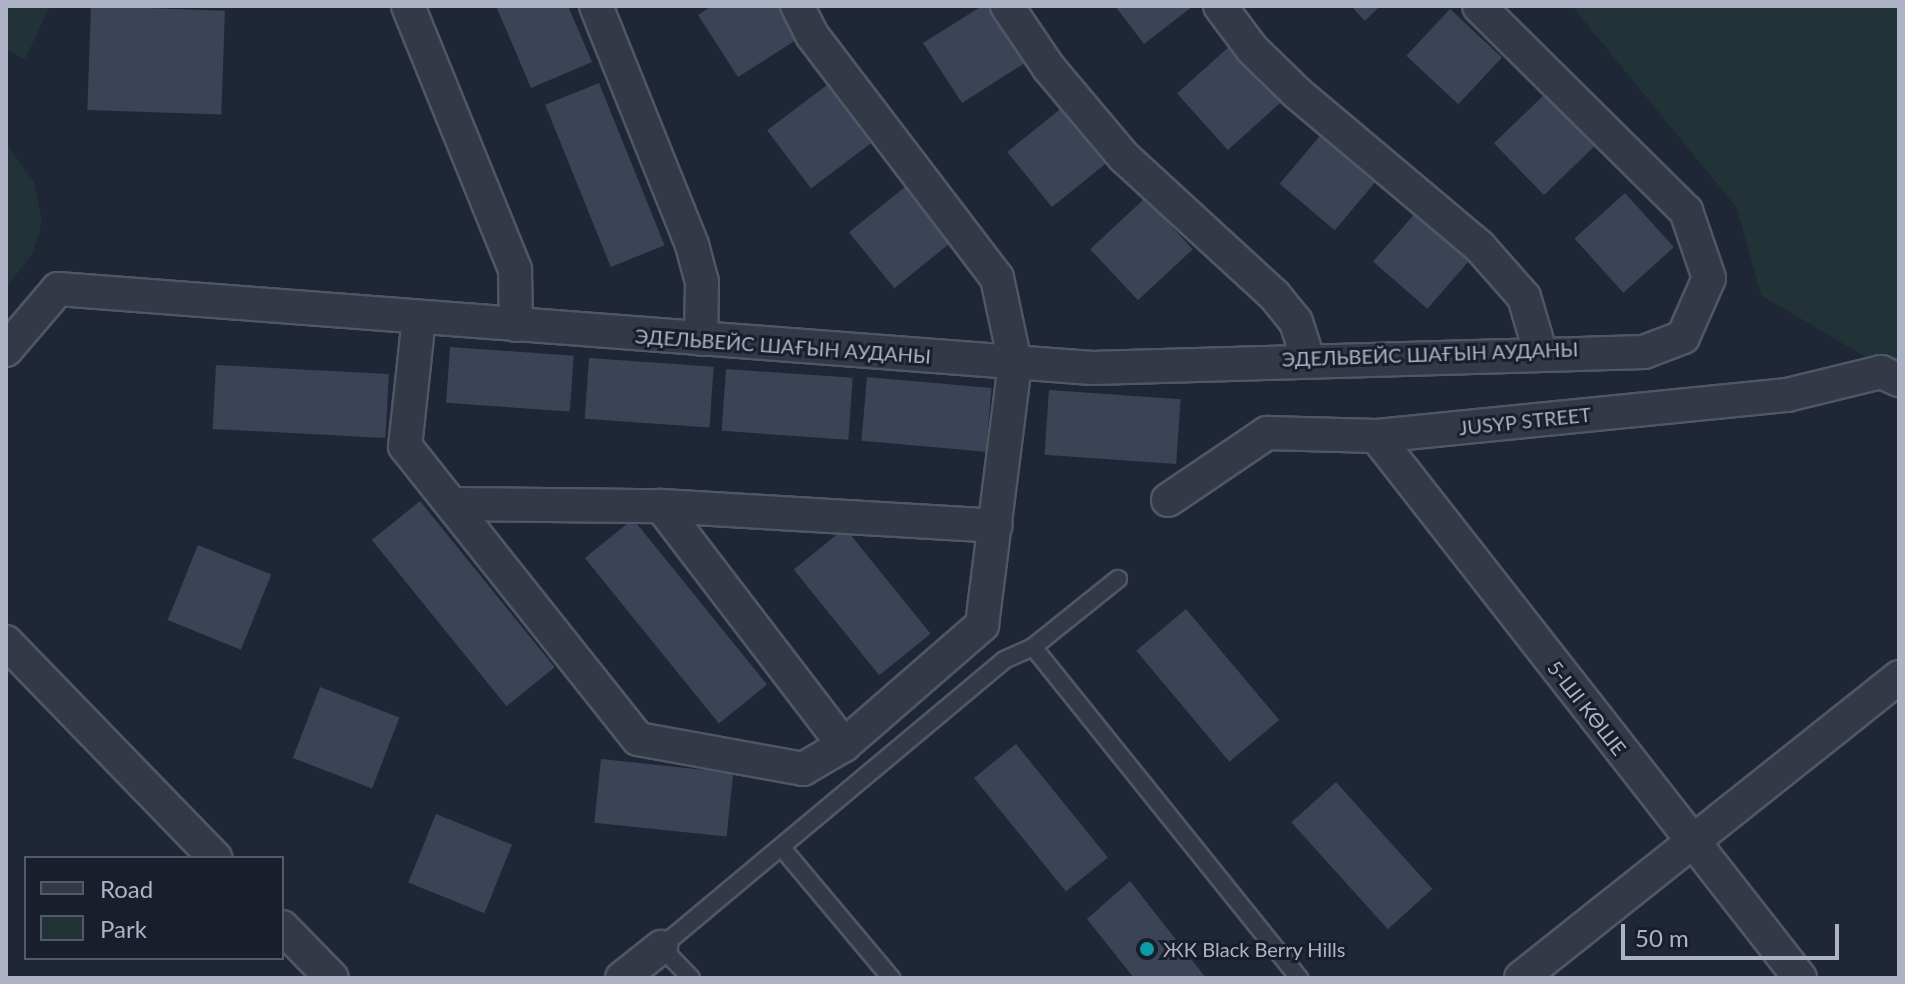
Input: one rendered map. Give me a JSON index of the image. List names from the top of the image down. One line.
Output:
{"streets":{"street":["ЭДЕЛЬВЕЙС ШАҒЫН АУДАНЫ","JUSYP STREET","5-ШІ КӨШЕ"]},"crossings":[["JUSYP STREET","5-ШІ КӨШЕ"]],"places":["ЖК Black Berry Hills"],"legend":["Road","Park"],"scale_bar":"50 m"}
